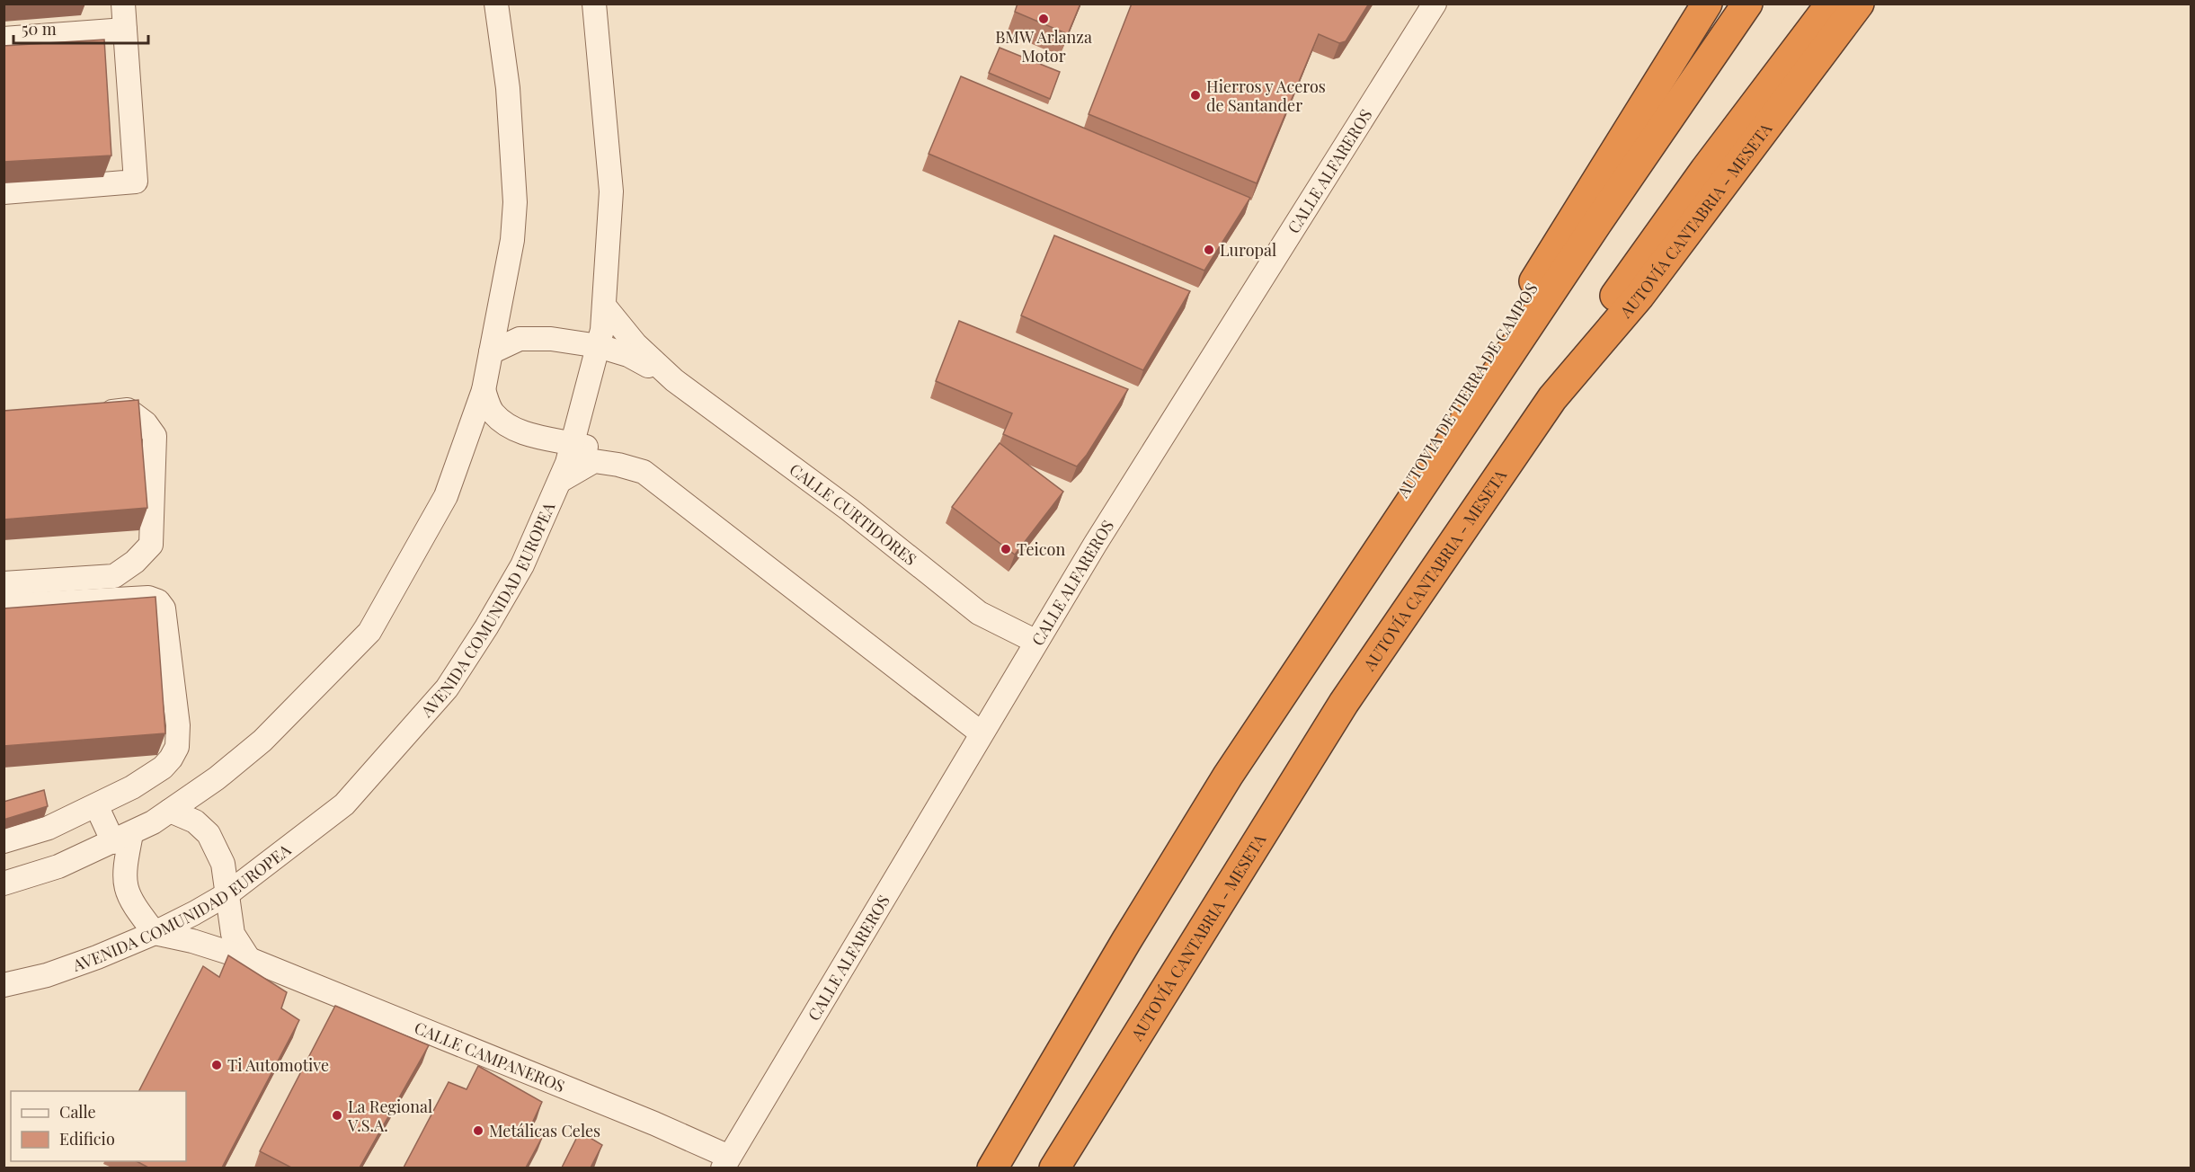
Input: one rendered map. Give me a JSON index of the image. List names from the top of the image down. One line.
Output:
{"streets":{"highway":["AUTOVÍA CANTABRIA - MESETA","AUTOVIA DE TIERRA DE CAMPOS"],"street":["CALLE ALFAREROS","CALLE CURTIDORES","AVENIDA COMUNIDAD EUROPEA","CALLE CAMPANEROS"]},"crossings":[["CALLE ALFAREROS","CALLE CURTIDORES"],["CALLE ALFAREROS","CALLE CAMPANEROS"],["CALLE CURTIDORES","AVENIDA COMUNIDAD EUROPEA"],["AVENIDA COMUNIDAD EUROPEA","CALLE CAMPANEROS"]],"places":["BMW Arlanza Motor","Hierros y Aceros de Santander","Luropal","Teicon","Ti Automotive","La Regional V.S.A.","Metálicas Celes"],"legend":["Calle","Edificio"],"scale_bar":"50 m"}
